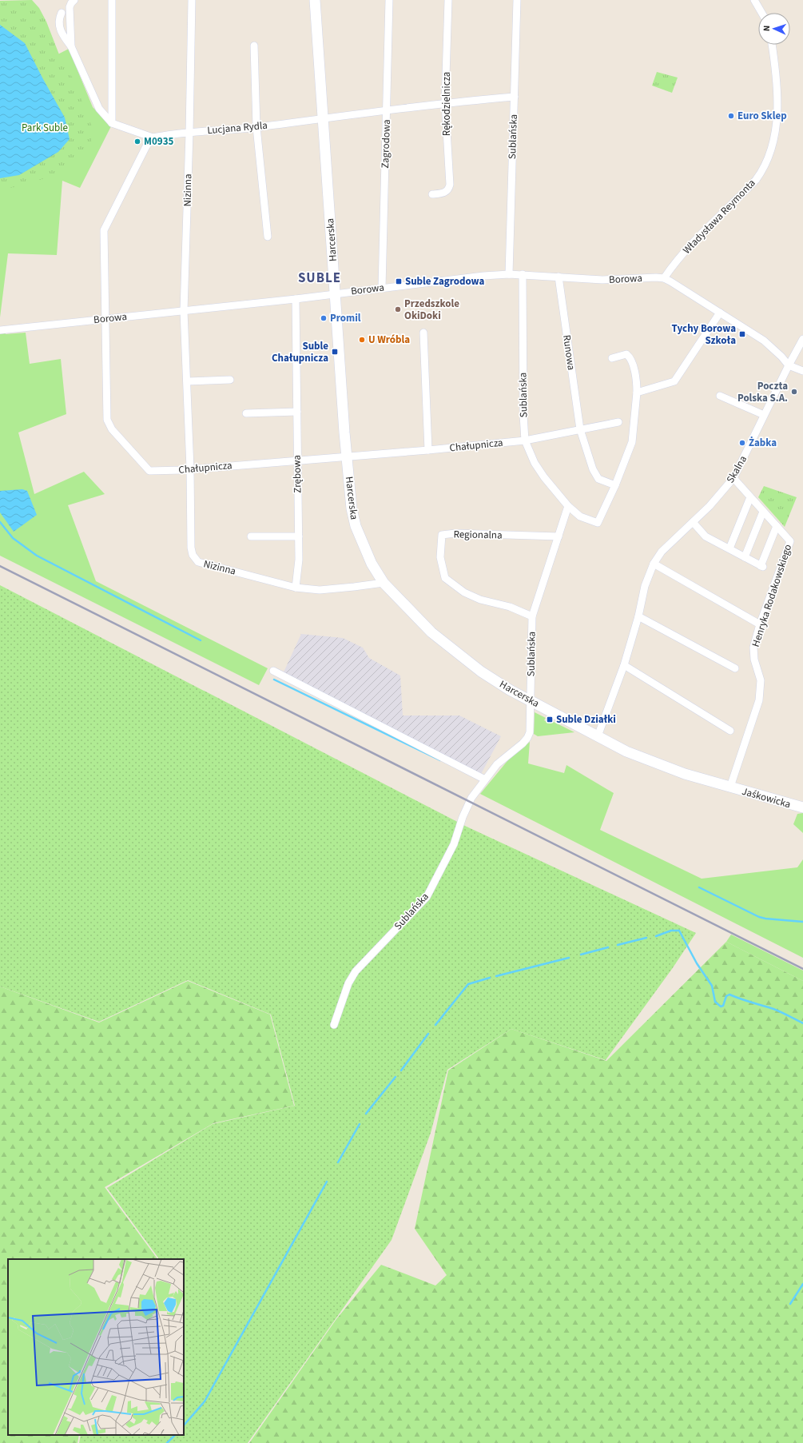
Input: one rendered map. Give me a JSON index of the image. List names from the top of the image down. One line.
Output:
{"streets":{"street":["Rękodzielnicza","Lucjana Rydla","Sublańska","Zagrodowa","Nizinna","Władysława Reymonta","Harcerska","Borowa","Runowa","Chałupnicza","Skalna","Zrębowa","Regionalna","Henryka Rodakowskiego","Jaśkowicka"]},"crossings":[["Rękodzielnicza","Lucjana Rydla"],["Lucjana Rydla","Sublańska"],["Lucjana Rydla","Zagrodowa"],["Lucjana Rydla","Nizinna"],["Lucjana Rydla","Harcerska"],["Sublańska","Harcerska"],["Sublańska","Borowa"],["Sublańska","Chałupnicza"],["Sublańska","Regionalna"],["Zagrodowa","Borowa"],["Nizinna","Harcerska"],["Nizinna","Borowa"],["Nizinna","Chałupnicza"],["Nizinna","Zrębowa"],["Władysława Reymonta","Borowa"],["Harcerska","Borowa"],["Harcerska","Chałupnicza"],["Harcerska","Skalna"],["Harcerska","Henryka Rodakowskiego"],["Harcerska","Jaśkowicka"],["Borowa","Runowa"],["Borowa","Chałupnicza"],["Borowa","Zrębowa"],["Chałupnicza","Zrębowa"],["Skalna","Henryka Rodakowskiego"],["Henryka Rodakowskiego","Jaśkowicka"]],"districts":["SUBLE"],"parks":["Park Suble"],"places":{"other":["Euro Sklep","M0935","Przedszkole OkiDoki","Promil","U Wróbla","Poczta Polska S.A.","Żabka"],"transit":["Suble Zagrodowa","Tychy Borowa Szkoła","Suble Chałupnicza","Suble Działki"]},"north":"left"}
